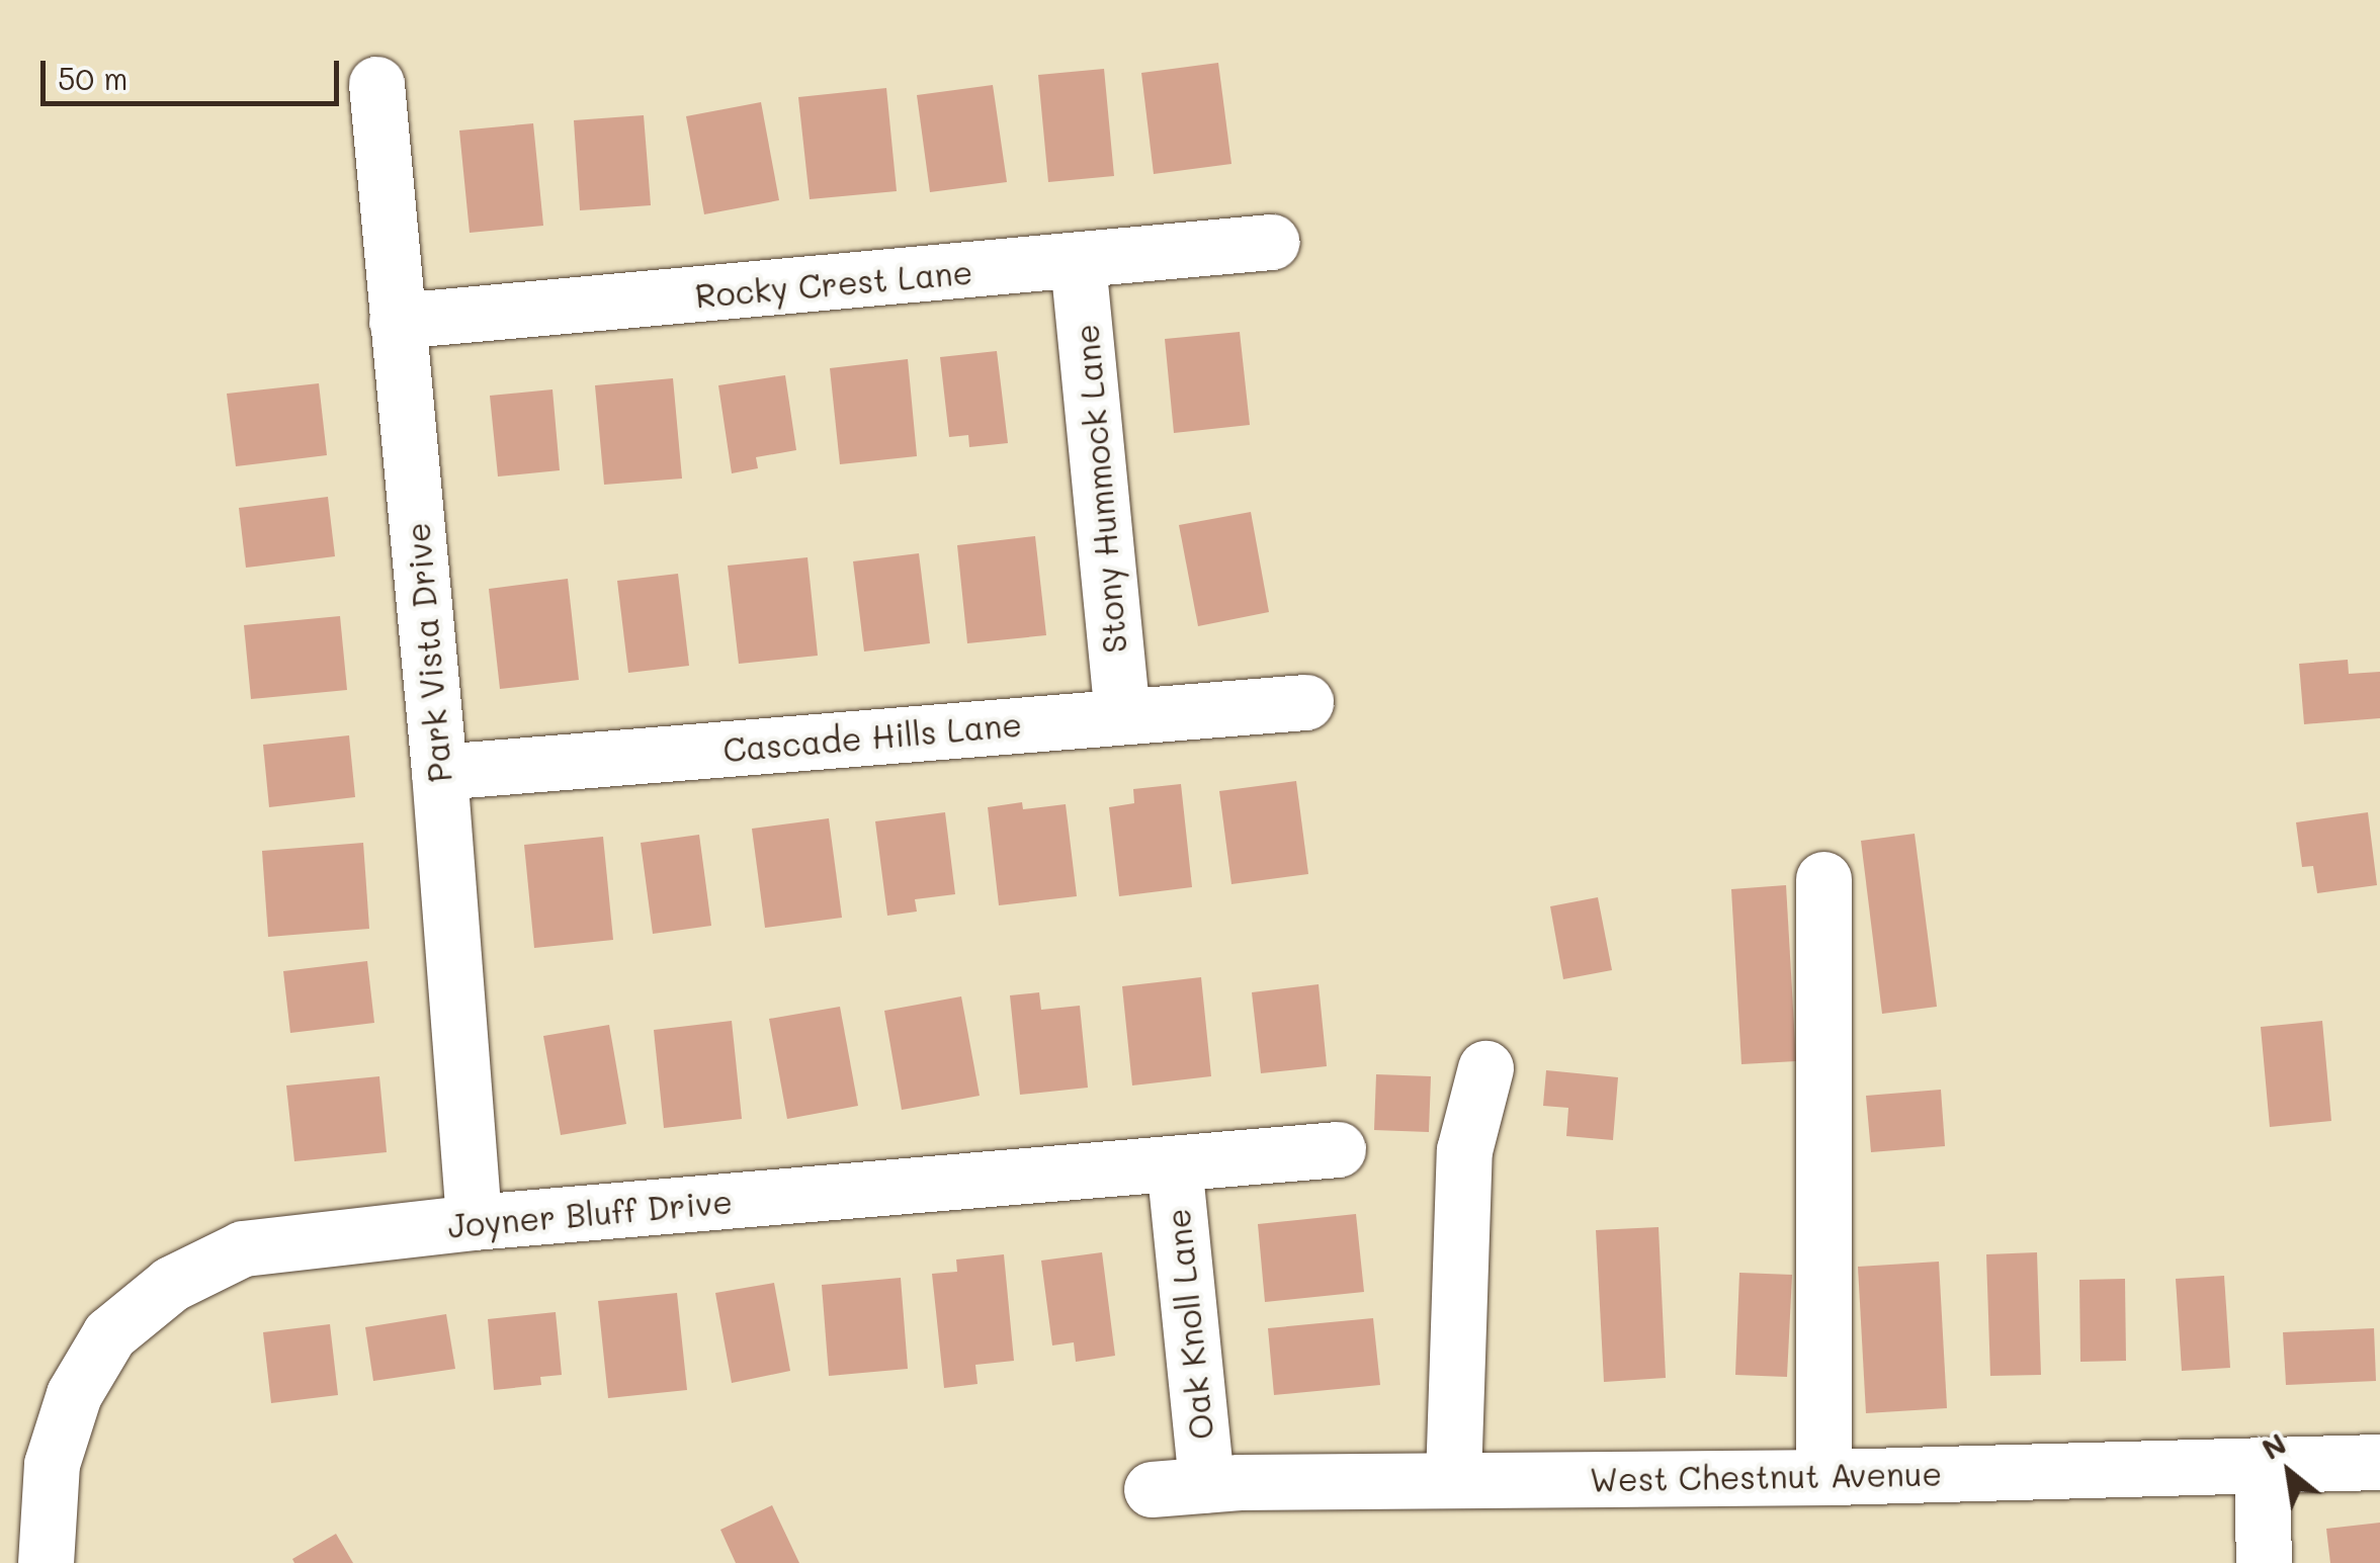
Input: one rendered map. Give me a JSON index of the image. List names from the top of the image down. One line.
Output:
{"streets":{"street":["Rocky Crest Lane","Stony Hummock Lane","Park Vista Drive","Cascade Hills Lane","Joyner Bluff Drive","Oak Knoll Lane","West Chestnut Avenue"]},"crossings":[["Rocky Crest Lane","Stony Hummock Lane"],["Rocky Crest Lane","Park Vista Drive"],["Stony Hummock Lane","Cascade Hills Lane"],["Park Vista Drive","Cascade Hills Lane"],["Park Vista Drive","Joyner Bluff Drive"],["Joyner Bluff Drive","Oak Knoll Lane"],["Oak Knoll Lane","West Chestnut Avenue"]],"scale_bar":"50 m","north":"top left"}
